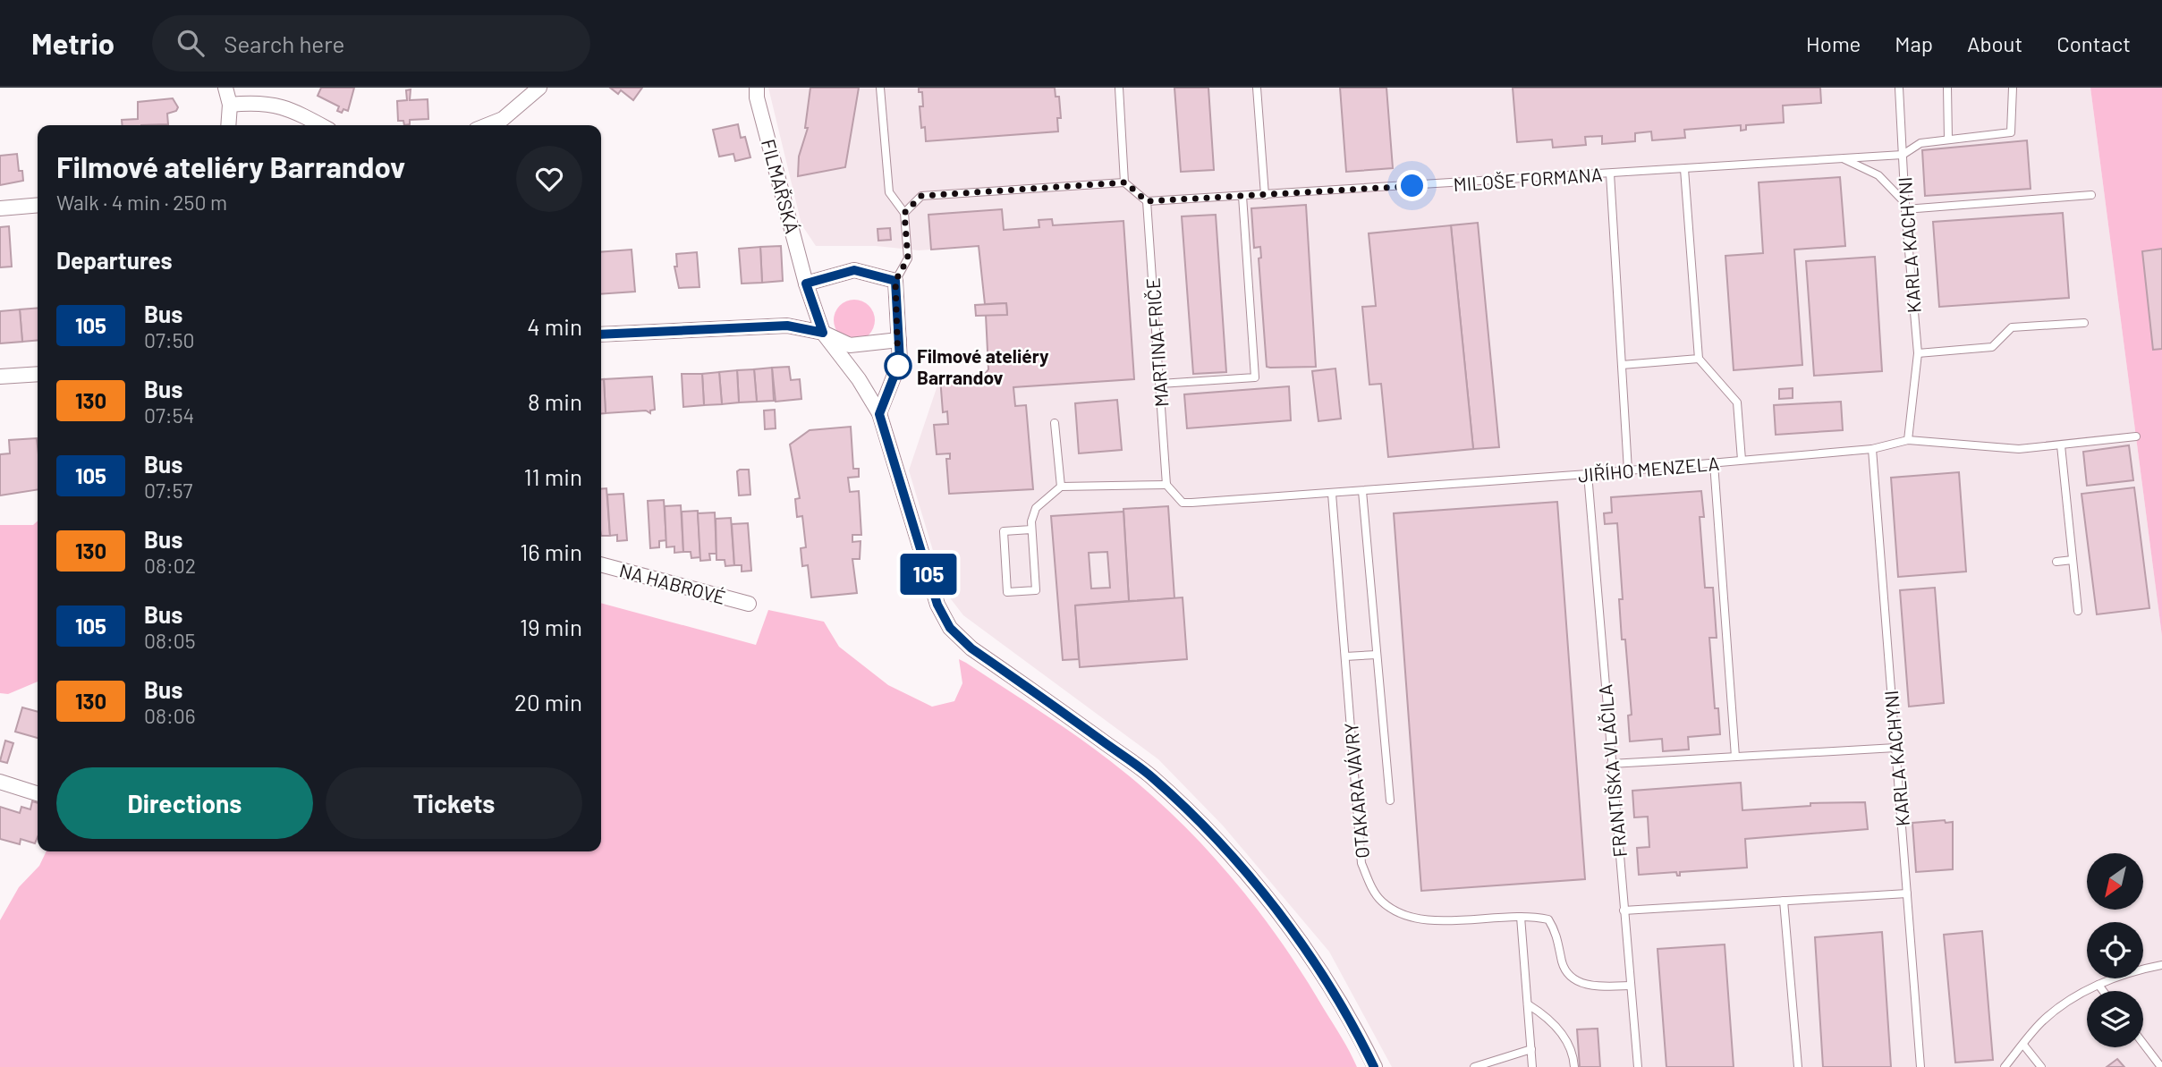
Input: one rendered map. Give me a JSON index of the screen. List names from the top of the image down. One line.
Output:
{"streets":{"street":["FILMAŘSKÁ","NA HABROVÉ"],"lane":["MILOŠE FORMANA","KARLA KACHYNI","MARTINA FRIČE","JIŘÍHO MENZELA","FRANTIŠKA VLÁČILA","OTAKARA VÁVRY"]},"crossings":[["MILOŠE FORMANA","KARLA KACHYNI"],["MILOŠE FORMANA","MARTINA FRIČE"],["KARLA KACHYNI","JIŘÍHO MENZELA"],["MARTINA FRIČE","JIŘÍHO MENZELA"],["JIŘÍHO MENZELA","FRANTIŠKA VLÁČILA"],["JIŘÍHO MENZELA","OTAKARA VÁVRY"],["FRANTIŠKA VLÁČILA","OTAKARA VÁVRY"]],"places":["Filmové ateliéry Barrandov"],"lines":["bus line 105"],"north":"bottom left","page":{"header":"Metrio","search":"Search here","nav":["Home","Map","About","Contact"],"on_map":"105","heading":[["Filmové ateliéry Barrandov","Walk · 4 min · 250 m"],"Departures"],"list":[{"mark":"105","name":"Bus","note":"07:50","value":"4 min"},{"mark":"130","name":"Bus","note":"07:54","value":"8 min"},{"mark":"105","name":"Bus","note":"07:57","value":"11 min"},{"mark":"130","name":"Bus","note":"08:02","value":"16 min"},{"mark":"105","name":"Bus","note":"08:05","value":"19 min"},{"mark":"130","name":"Bus","note":"08:06","value":"20 min"}],"buttons":["Directions","Tickets"]}}
